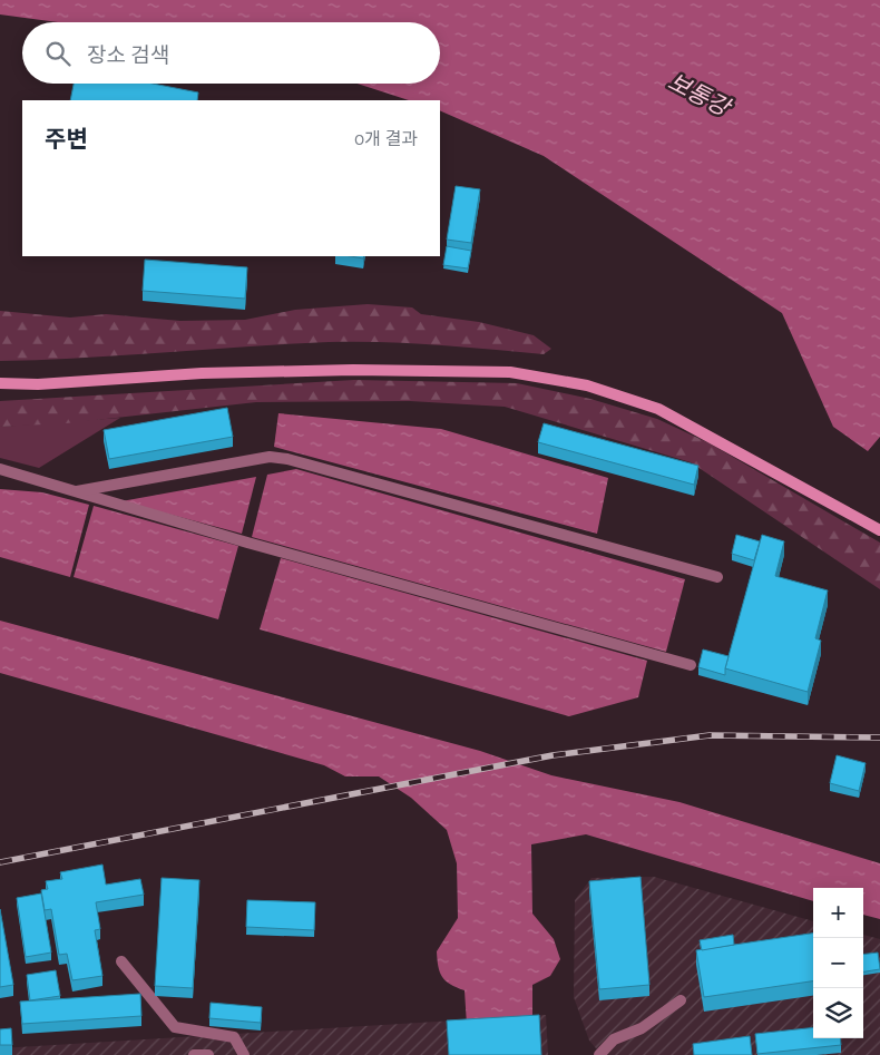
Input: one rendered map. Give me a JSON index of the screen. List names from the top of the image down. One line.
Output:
{"water":["보통강"],"page":{"search":"장소 검색","heading":["주변","0개 결과"],"map_buttons":["+","−"]}}
